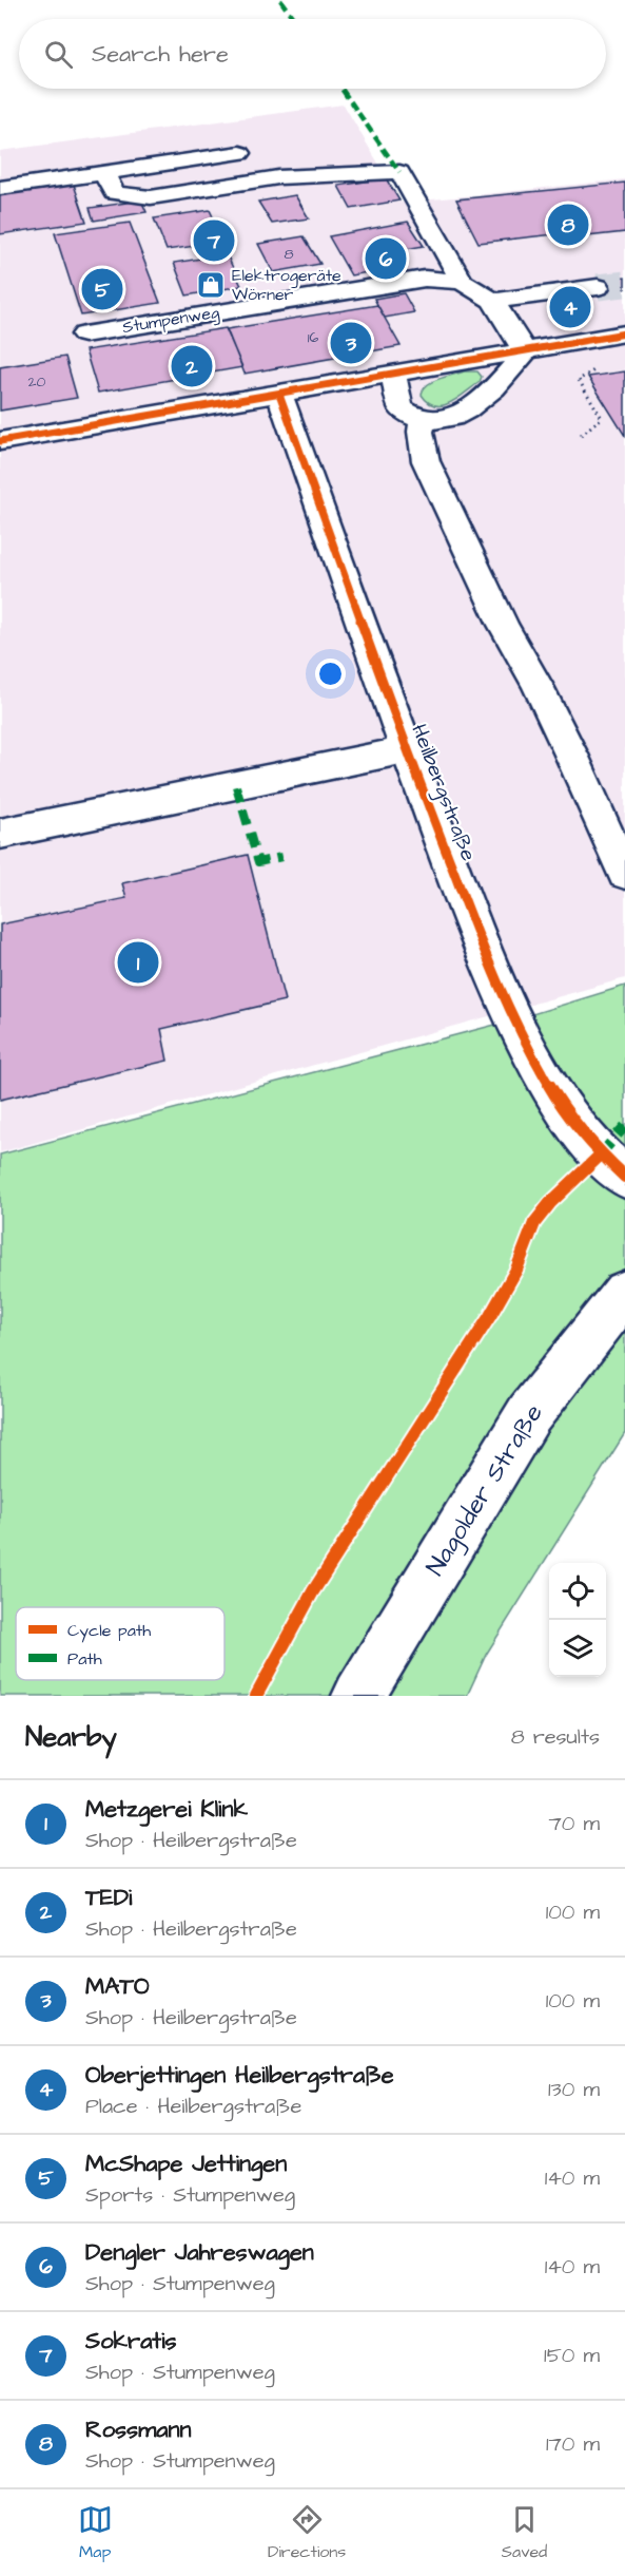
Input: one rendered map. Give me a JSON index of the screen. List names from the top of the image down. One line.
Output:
{"streets":{"street":["Stumpenweg","Heilbergstraße","Nagolder Straße"]},"places":{"shop":["Elektrogeräte Wörner"]},"house_numbers":["8","16","20"],"legend":["Cycle path","Path"],"page":{"search":"Search here","pins":["8","7","6","5","4","3","2","1"],"heading":["Nearby","8 results"],"list":[{"mark":"1","name":"Metzgerei Klink","note":"Shop · Heilbergstraße","value":"70 m"},{"mark":"2","name":"TEDi","note":"Shop · Heilbergstraße","value":"100 m"},{"mark":"3","name":"MATO","note":"Shop · Heilbergstraße","value":"100 m"},{"mark":"4","name":"Oberjettingen Heilbergstraße","note":"Place · Heilbergstraße","value":"130 m"},{"mark":"5","name":"McShape Jettingen","note":"Sports · Stumpenweg","value":"140 m"},{"mark":"6","name":"Dengler Jahreswagen","note":"Shop · Stumpenweg","value":"140 m"},{"mark":"7","name":"Sokratis","note":"Shop · Stumpenweg","value":"150 m"},{"mark":"8","name":"Rossmann","note":"Shop · Stumpenweg","value":"170 m"}],"nav":["Map","Directions","Saved"]}}
